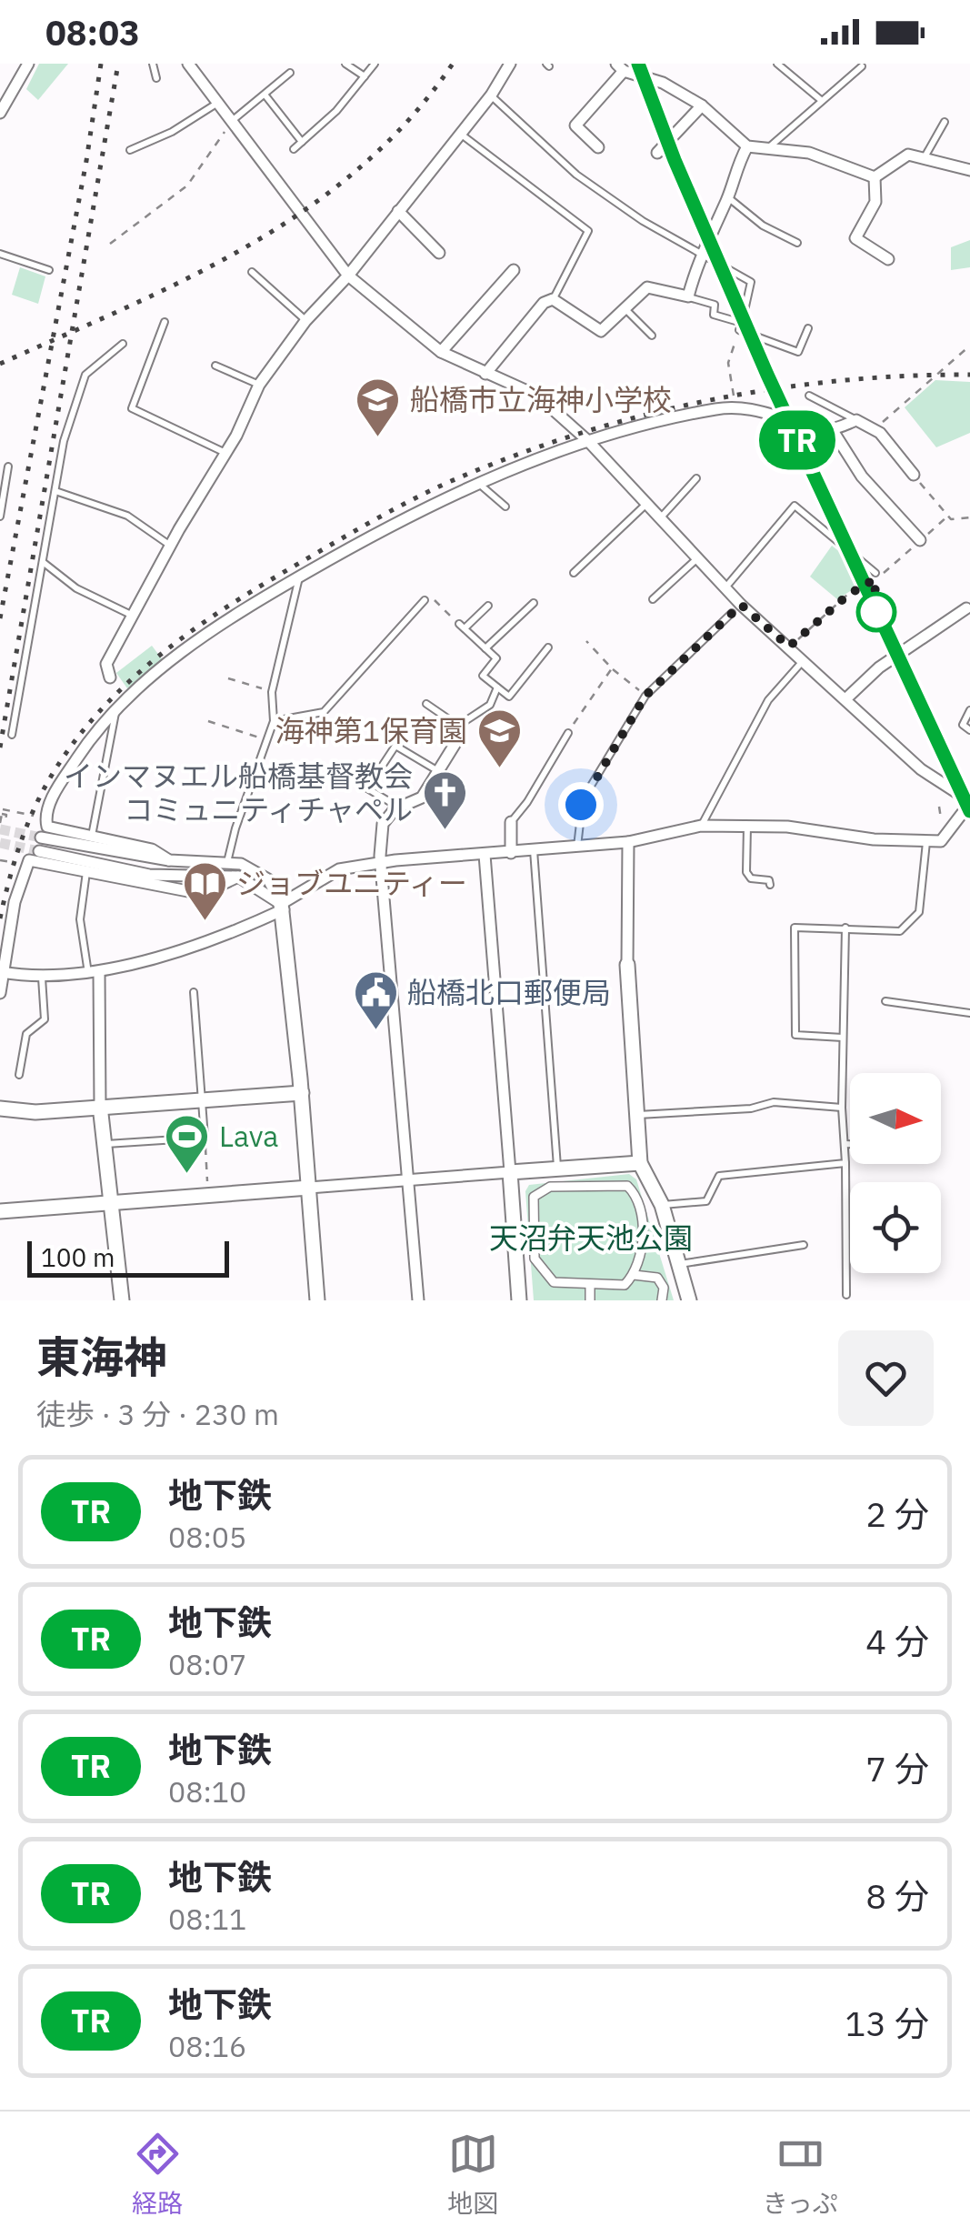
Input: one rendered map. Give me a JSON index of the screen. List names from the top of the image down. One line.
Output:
{"parks":["天沼弁天池公園"],"places":{"school or university":["船橋市立海神小学校","海神第1保育園"],"church":["インマヌエル船橋基督教会 コミュニティチャペル"],"library":["ジョブユニティー"],"public building":["船橋北口郵便局"],"sports":["Lava"]},"lines":["metro line TR"],"scale_bar":"100 m","north":"right","page":{"status":"08:03","on_map":"TR","scale":"100 m","heading":["東海神","徒歩 · 3 分 · 230 m"],"list":[{"mark":"TR","name":"地下鉄","note":"08:05","value":"2 分"},{"mark":"TR","name":"地下鉄","note":"08:07","value":"4 分"},{"mark":"TR","name":"地下鉄","note":"08:10","value":"7 分"},{"mark":"TR","name":"地下鉄","note":"08:11","value":"8 分"},{"mark":"TR","name":"地下鉄","note":"08:16","value":"13 分"}],"tabs":["経路","地図","きっぷ"]}}
